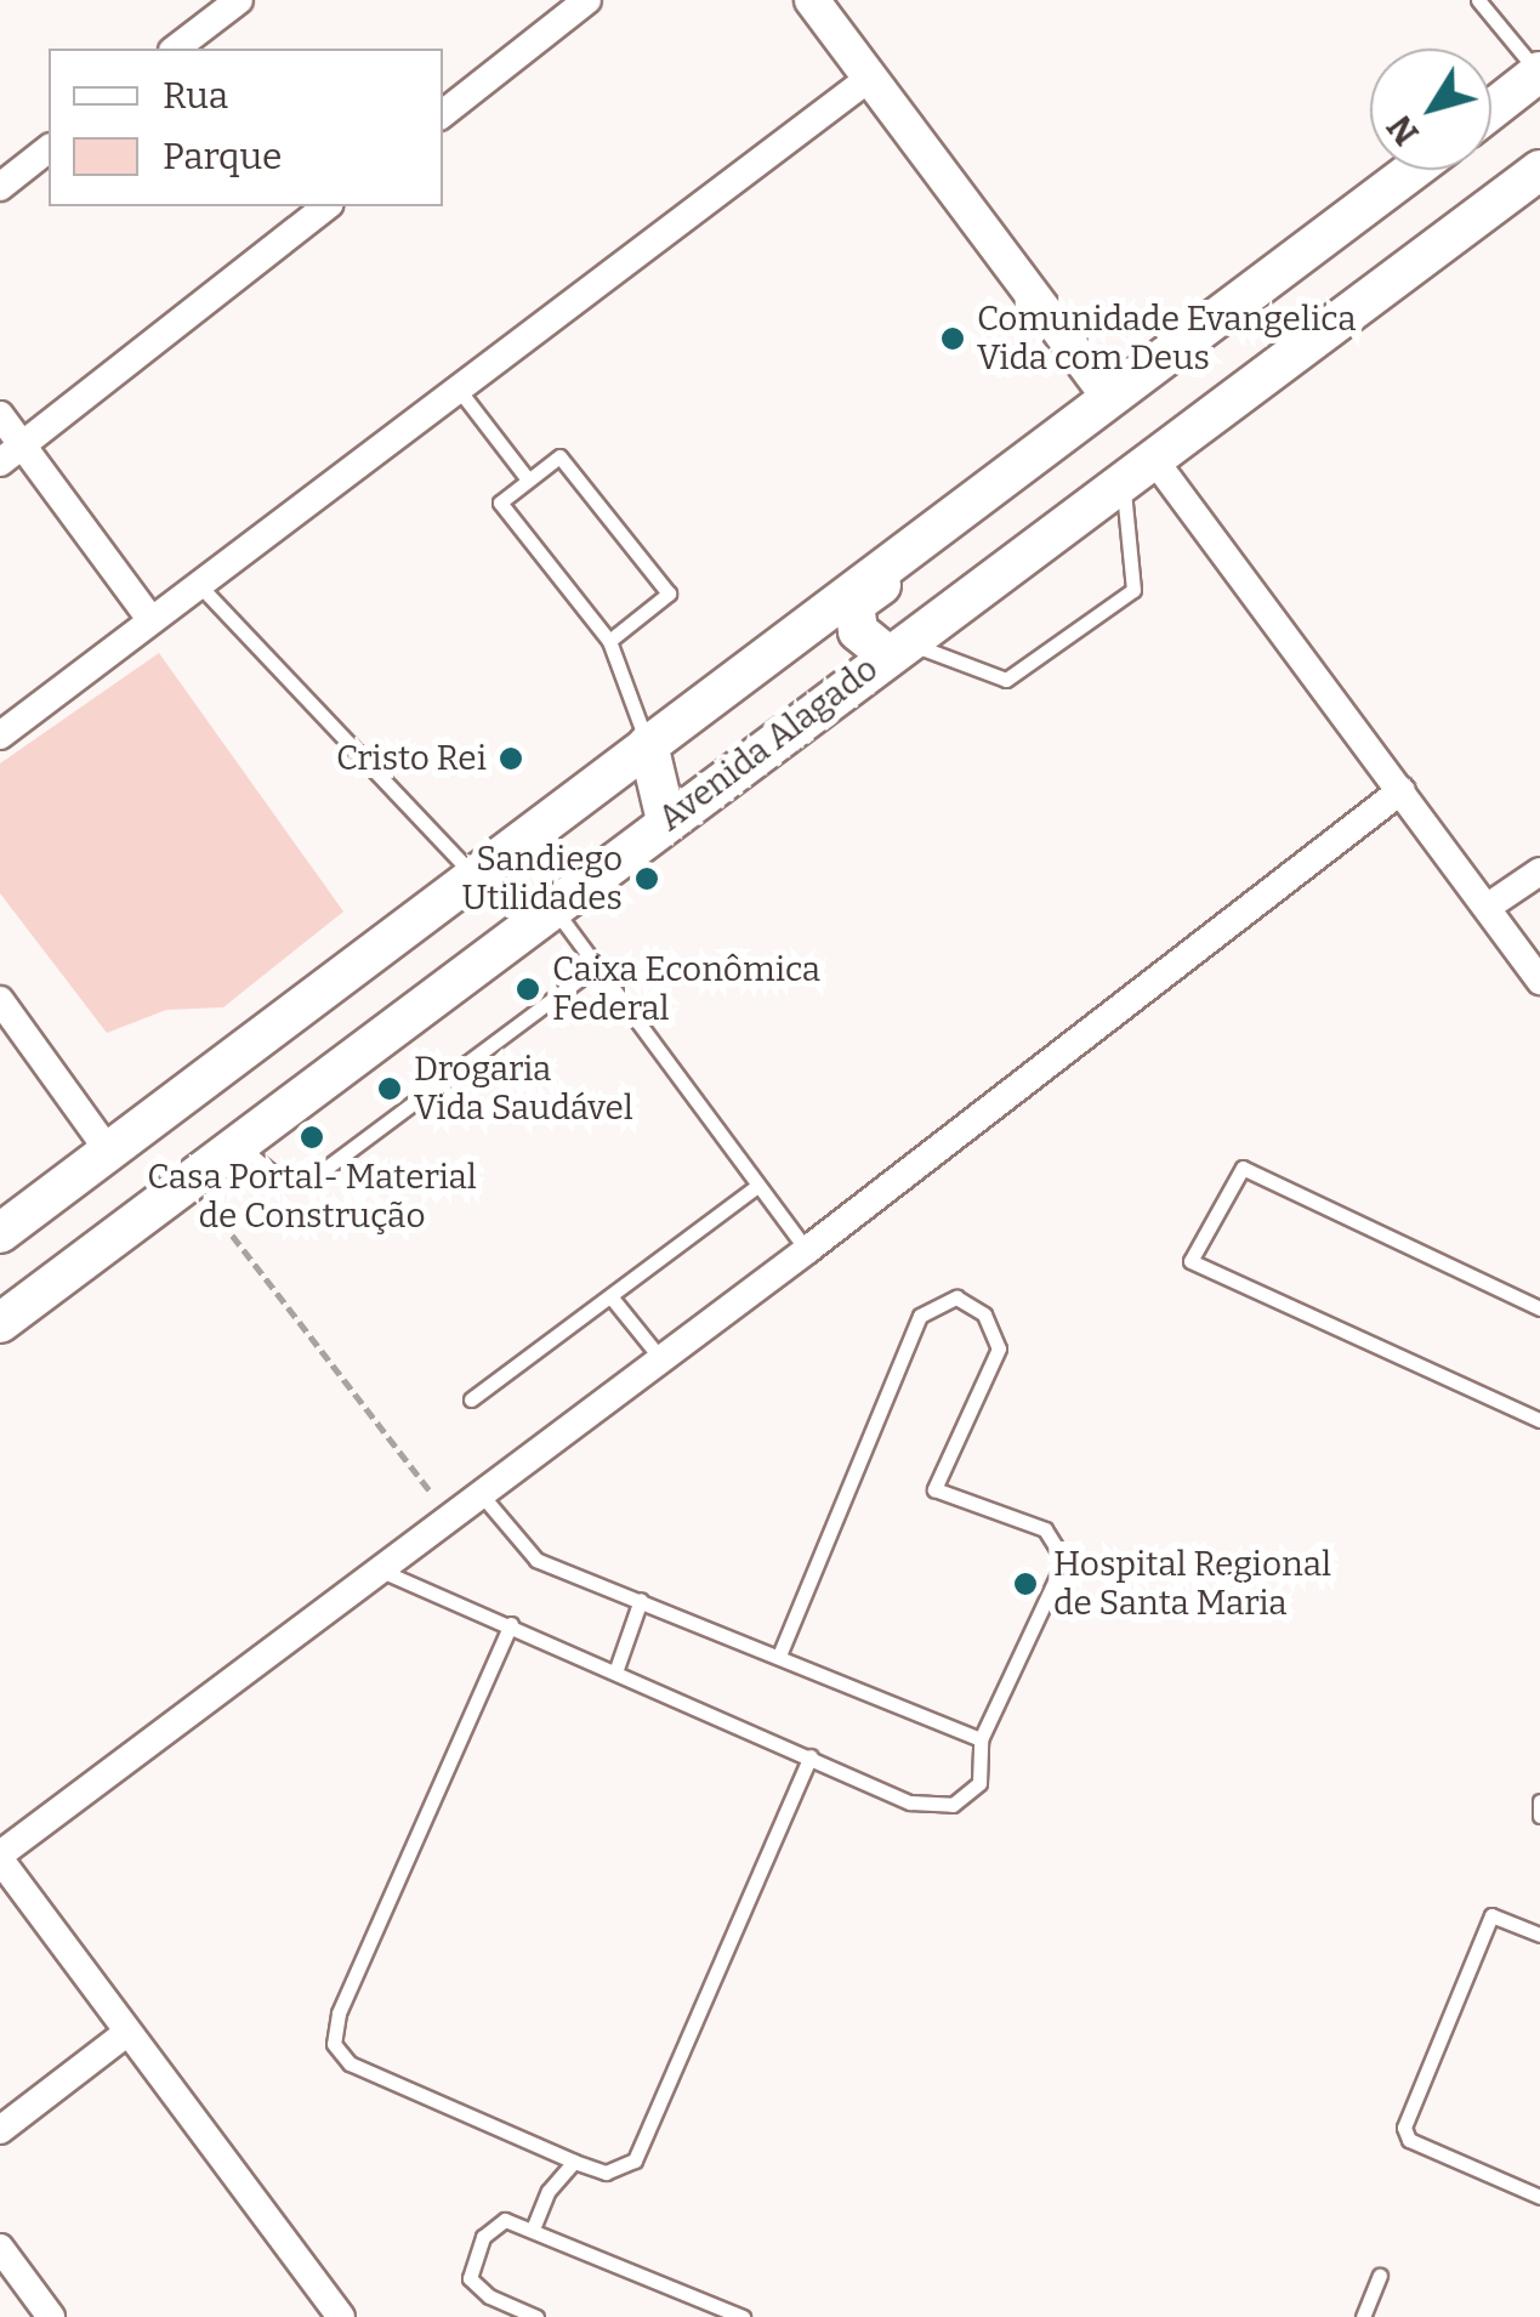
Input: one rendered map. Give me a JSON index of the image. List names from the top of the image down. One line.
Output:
{"streets":{"main road":["Avenida Alagado"]},"places":["Comunidade Evangelica Vida com Deus","Cristo Rei","Sandiego Utilidades","Caixa Econômica Federal","Drogaria Vida Saudável","Casa Portal- Material de Construção","Hospital Regional de Santa Maria"],"legend":["Rua","Parque"],"north":"bottom left"}
